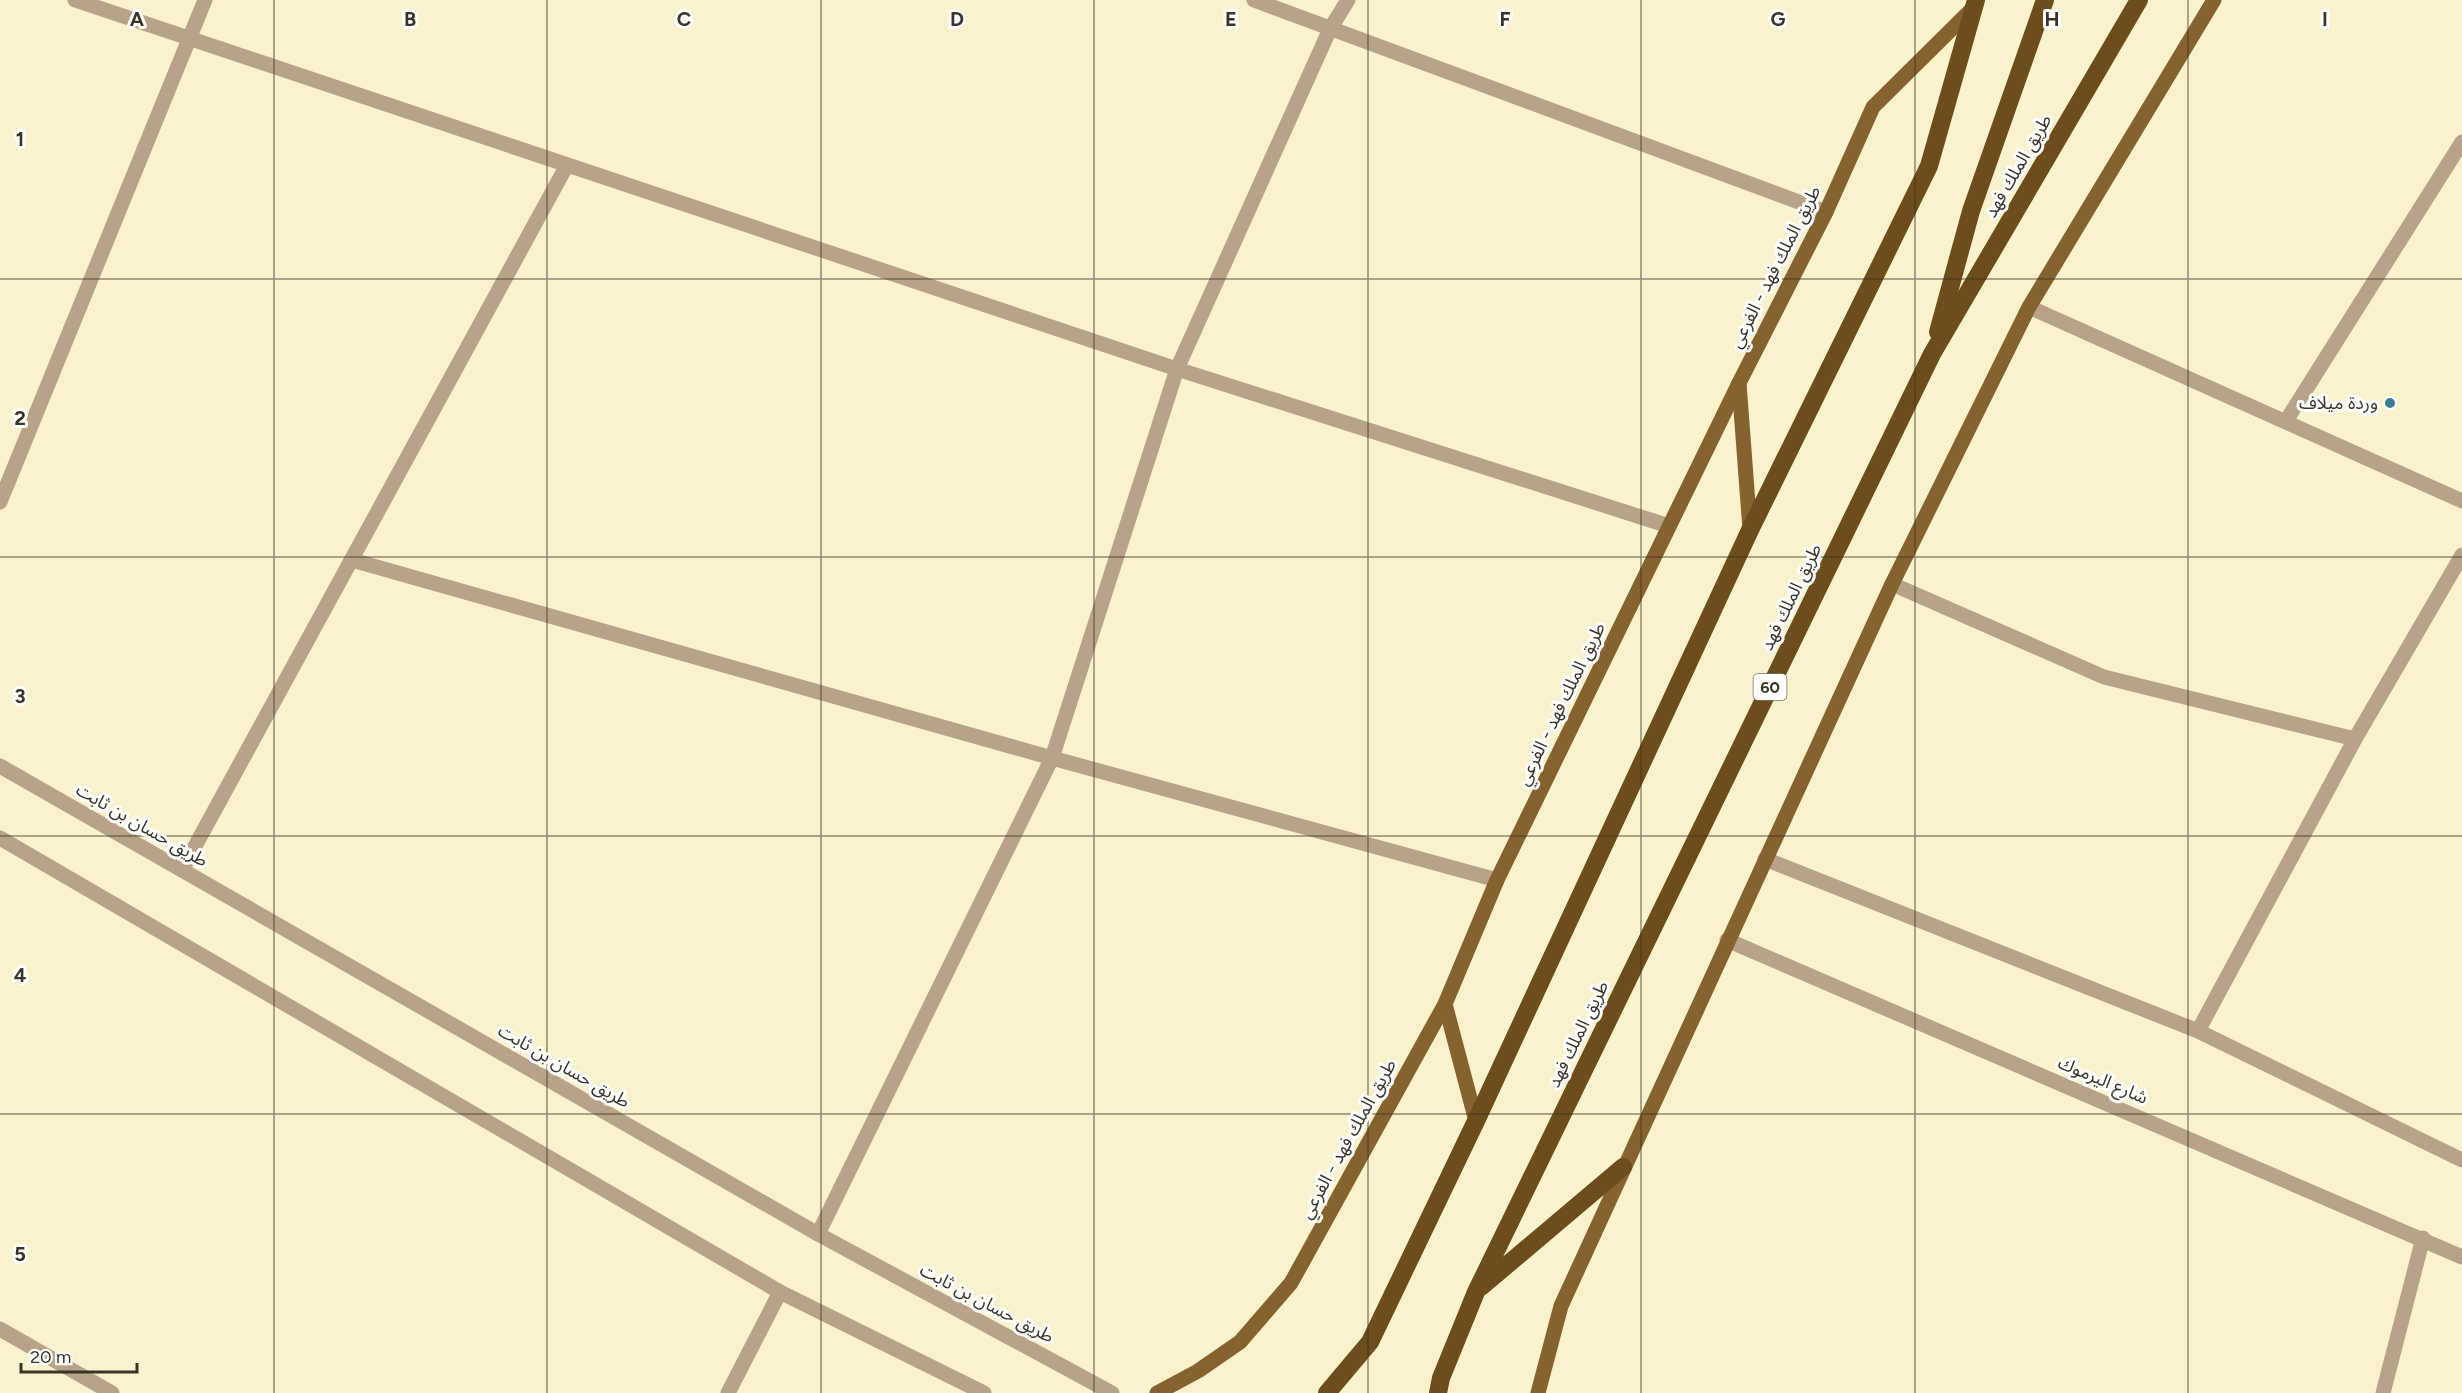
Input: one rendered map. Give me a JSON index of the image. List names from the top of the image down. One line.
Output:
{"streets":{"highway":["طريق الملك فهد","60"],"main road":["طريق الملك فهد - الفرعي"],"street":["طريق حسان بن ثابت","شارع اليرموك"]},"places":["وردة ميلاف"],"scale_bar":"20 m","grid":{"columns":["A","B","C","D","E","F","G","H","I"],"rows":["1","2","3","4","5"]}}
